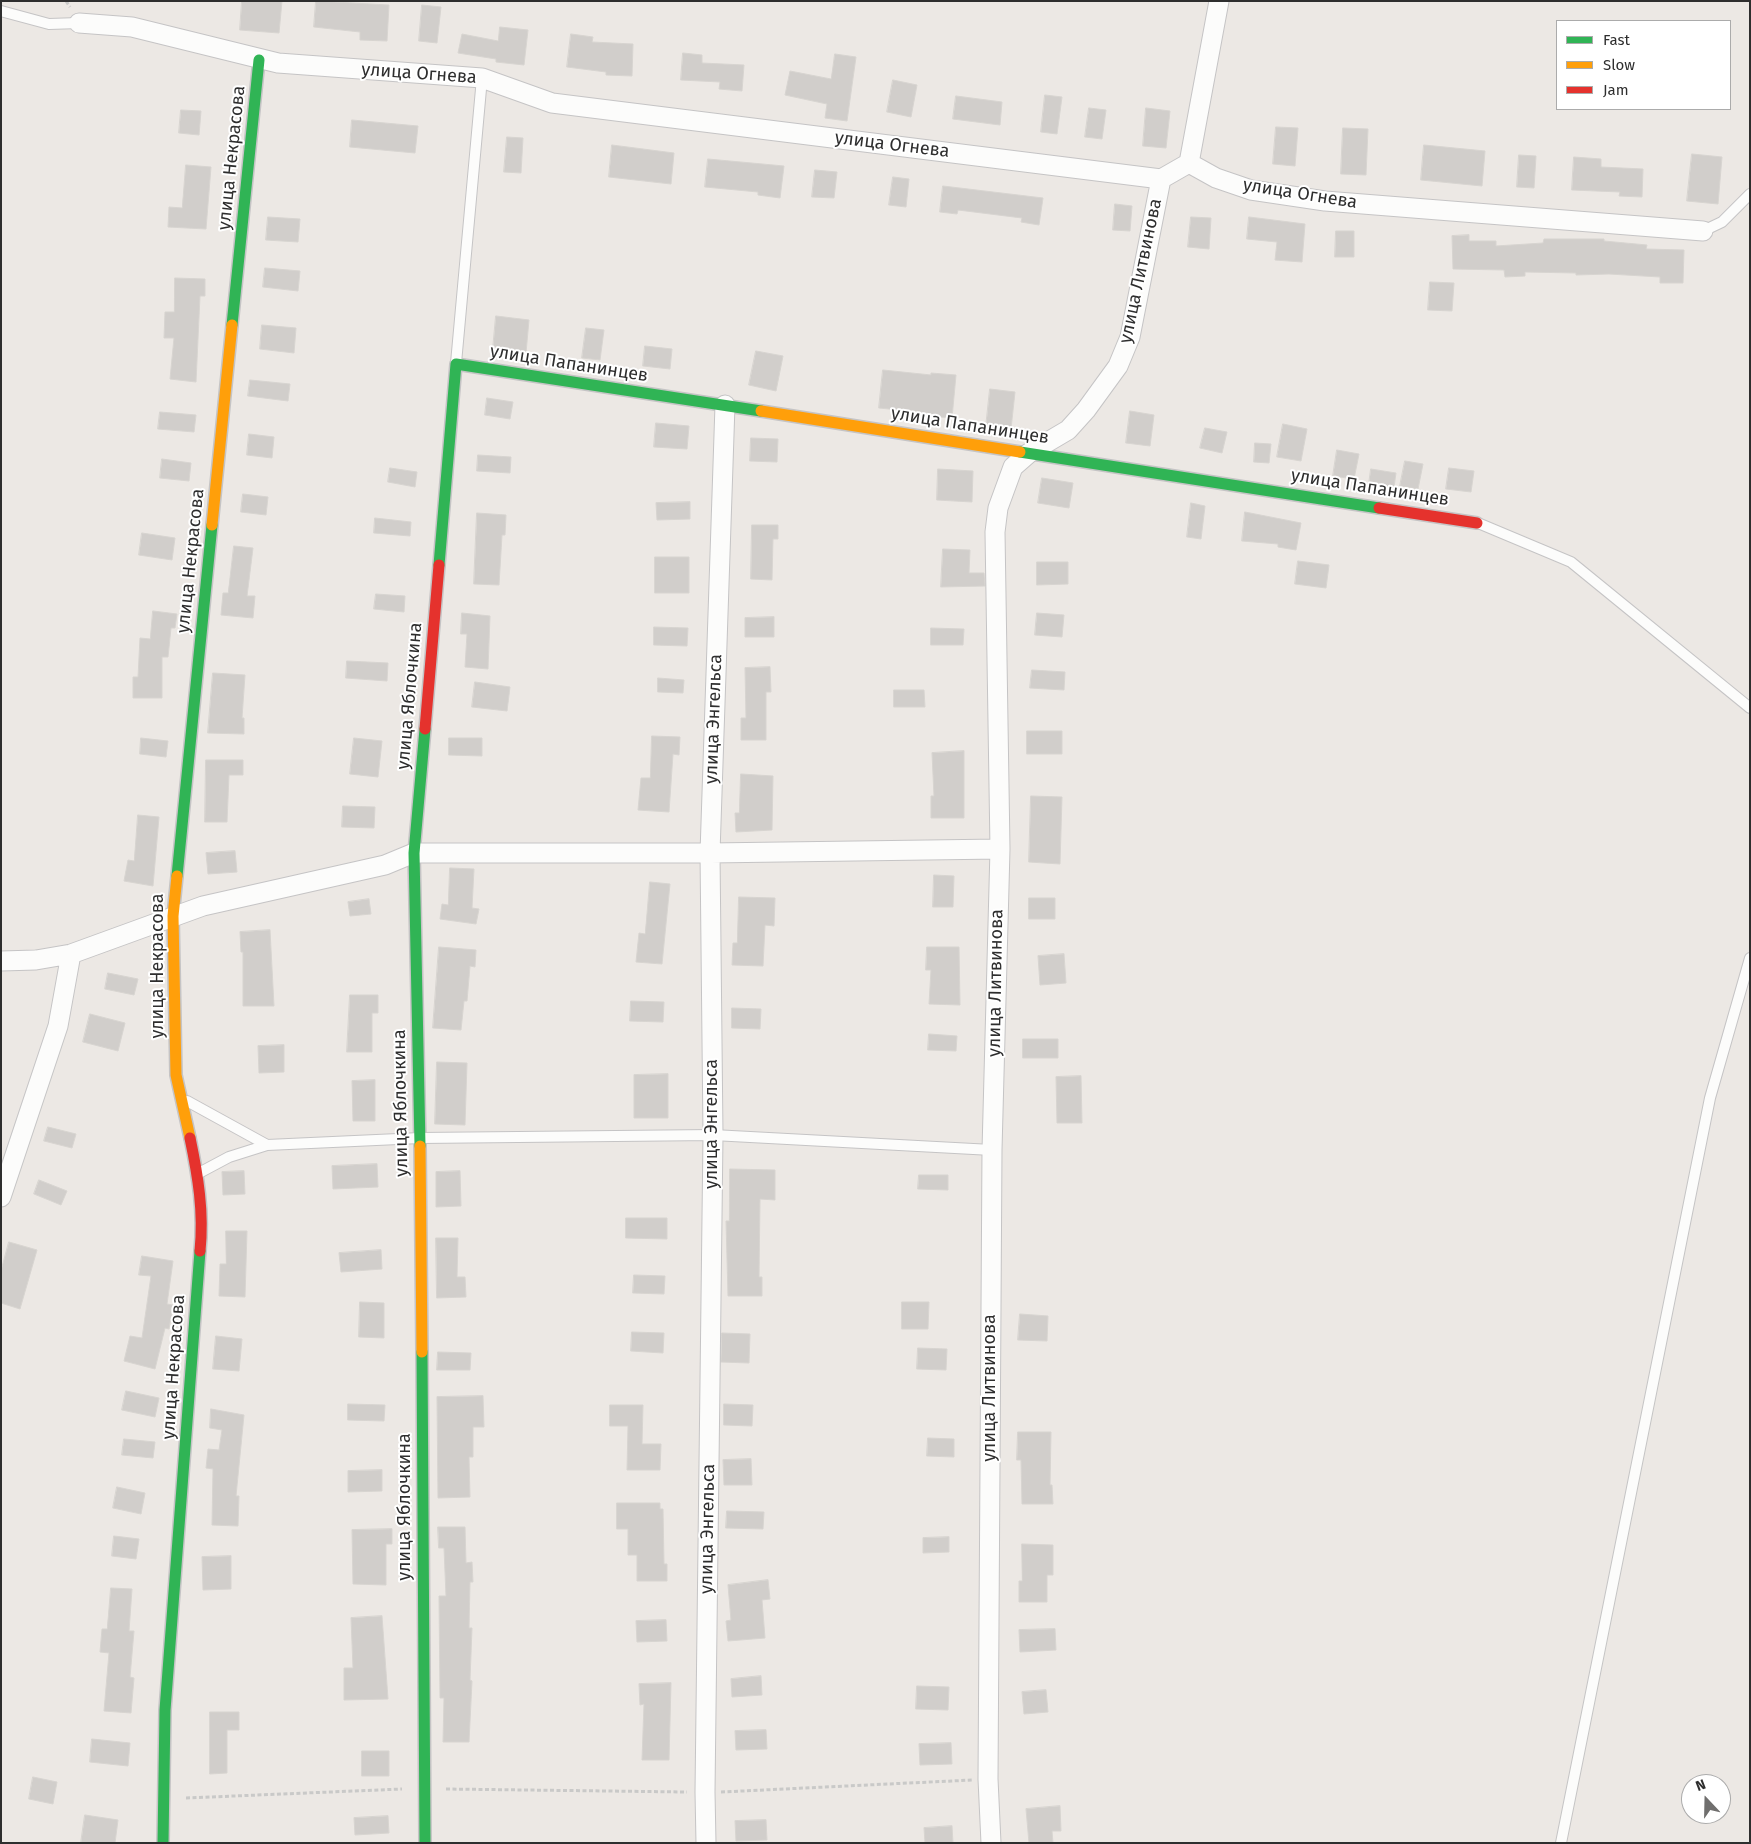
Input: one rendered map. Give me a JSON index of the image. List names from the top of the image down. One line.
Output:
{"streets":{"street":["улица Огнева","улица Некрасова","улица Литвинова","улица Папанинцев","улица Яблочкина","улица Энгельса"]},"crossings":[["улица Огнева","улица Некрасова"],["улица Огнева","улица Литвинова"],["улица Литвинова","улица Папанинцев"],["улица Папанинцев","улица Яблочкина"],["улица Папанинцев","улица Энгельса"]],"legend":["Fast","Slow","Jam"],"north":"top"}
